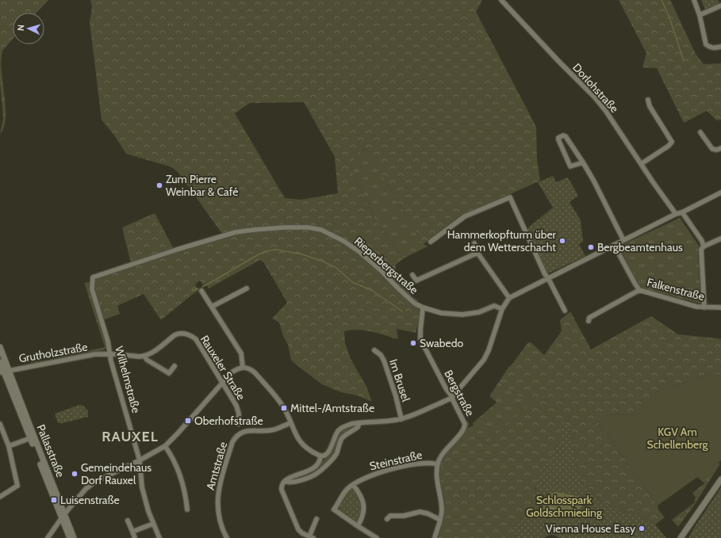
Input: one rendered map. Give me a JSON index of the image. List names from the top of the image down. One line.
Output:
{"streets":{"main road":["Pallasstraße"],"street":["Dorlohstraße","Rieperbergstraße","Falkenstraße","Grutholzstraße","Rauxeler Straße","Wilhelmstraße","Im Brusel","Bergstraße","Steinstraße","Amtstraße"]},"crossings":[["Rieperbergstraße","Wilhelmstraße"],["Rieperbergstraße","Bergstraße"],["Grutholzstraße","Rauxeler Straße"],["Grutholzstraße","Wilhelmstraße"],["Grutholzstraße","Pallasstraße"],["Rauxeler Straße","Wilhelmstraße"],["Bergstraße","Steinstraße"]],"districts":["RAUXEL"],"parks":["KGV Am Schellenberg","Schlosspark Goldschmieding"],"places":{"other":["Zum Pierre Weinbar & Café","Hammerkopfturm über dem Wetterschacht","Bergbeamtenhaus","Swabedo","Gemeindehaus Dorf Rauxel","Vienna House Easy"],"transit":["Mittel-/Amtstraße","Oberhofstraße","Luisenstraße"]},"north":"left"}
